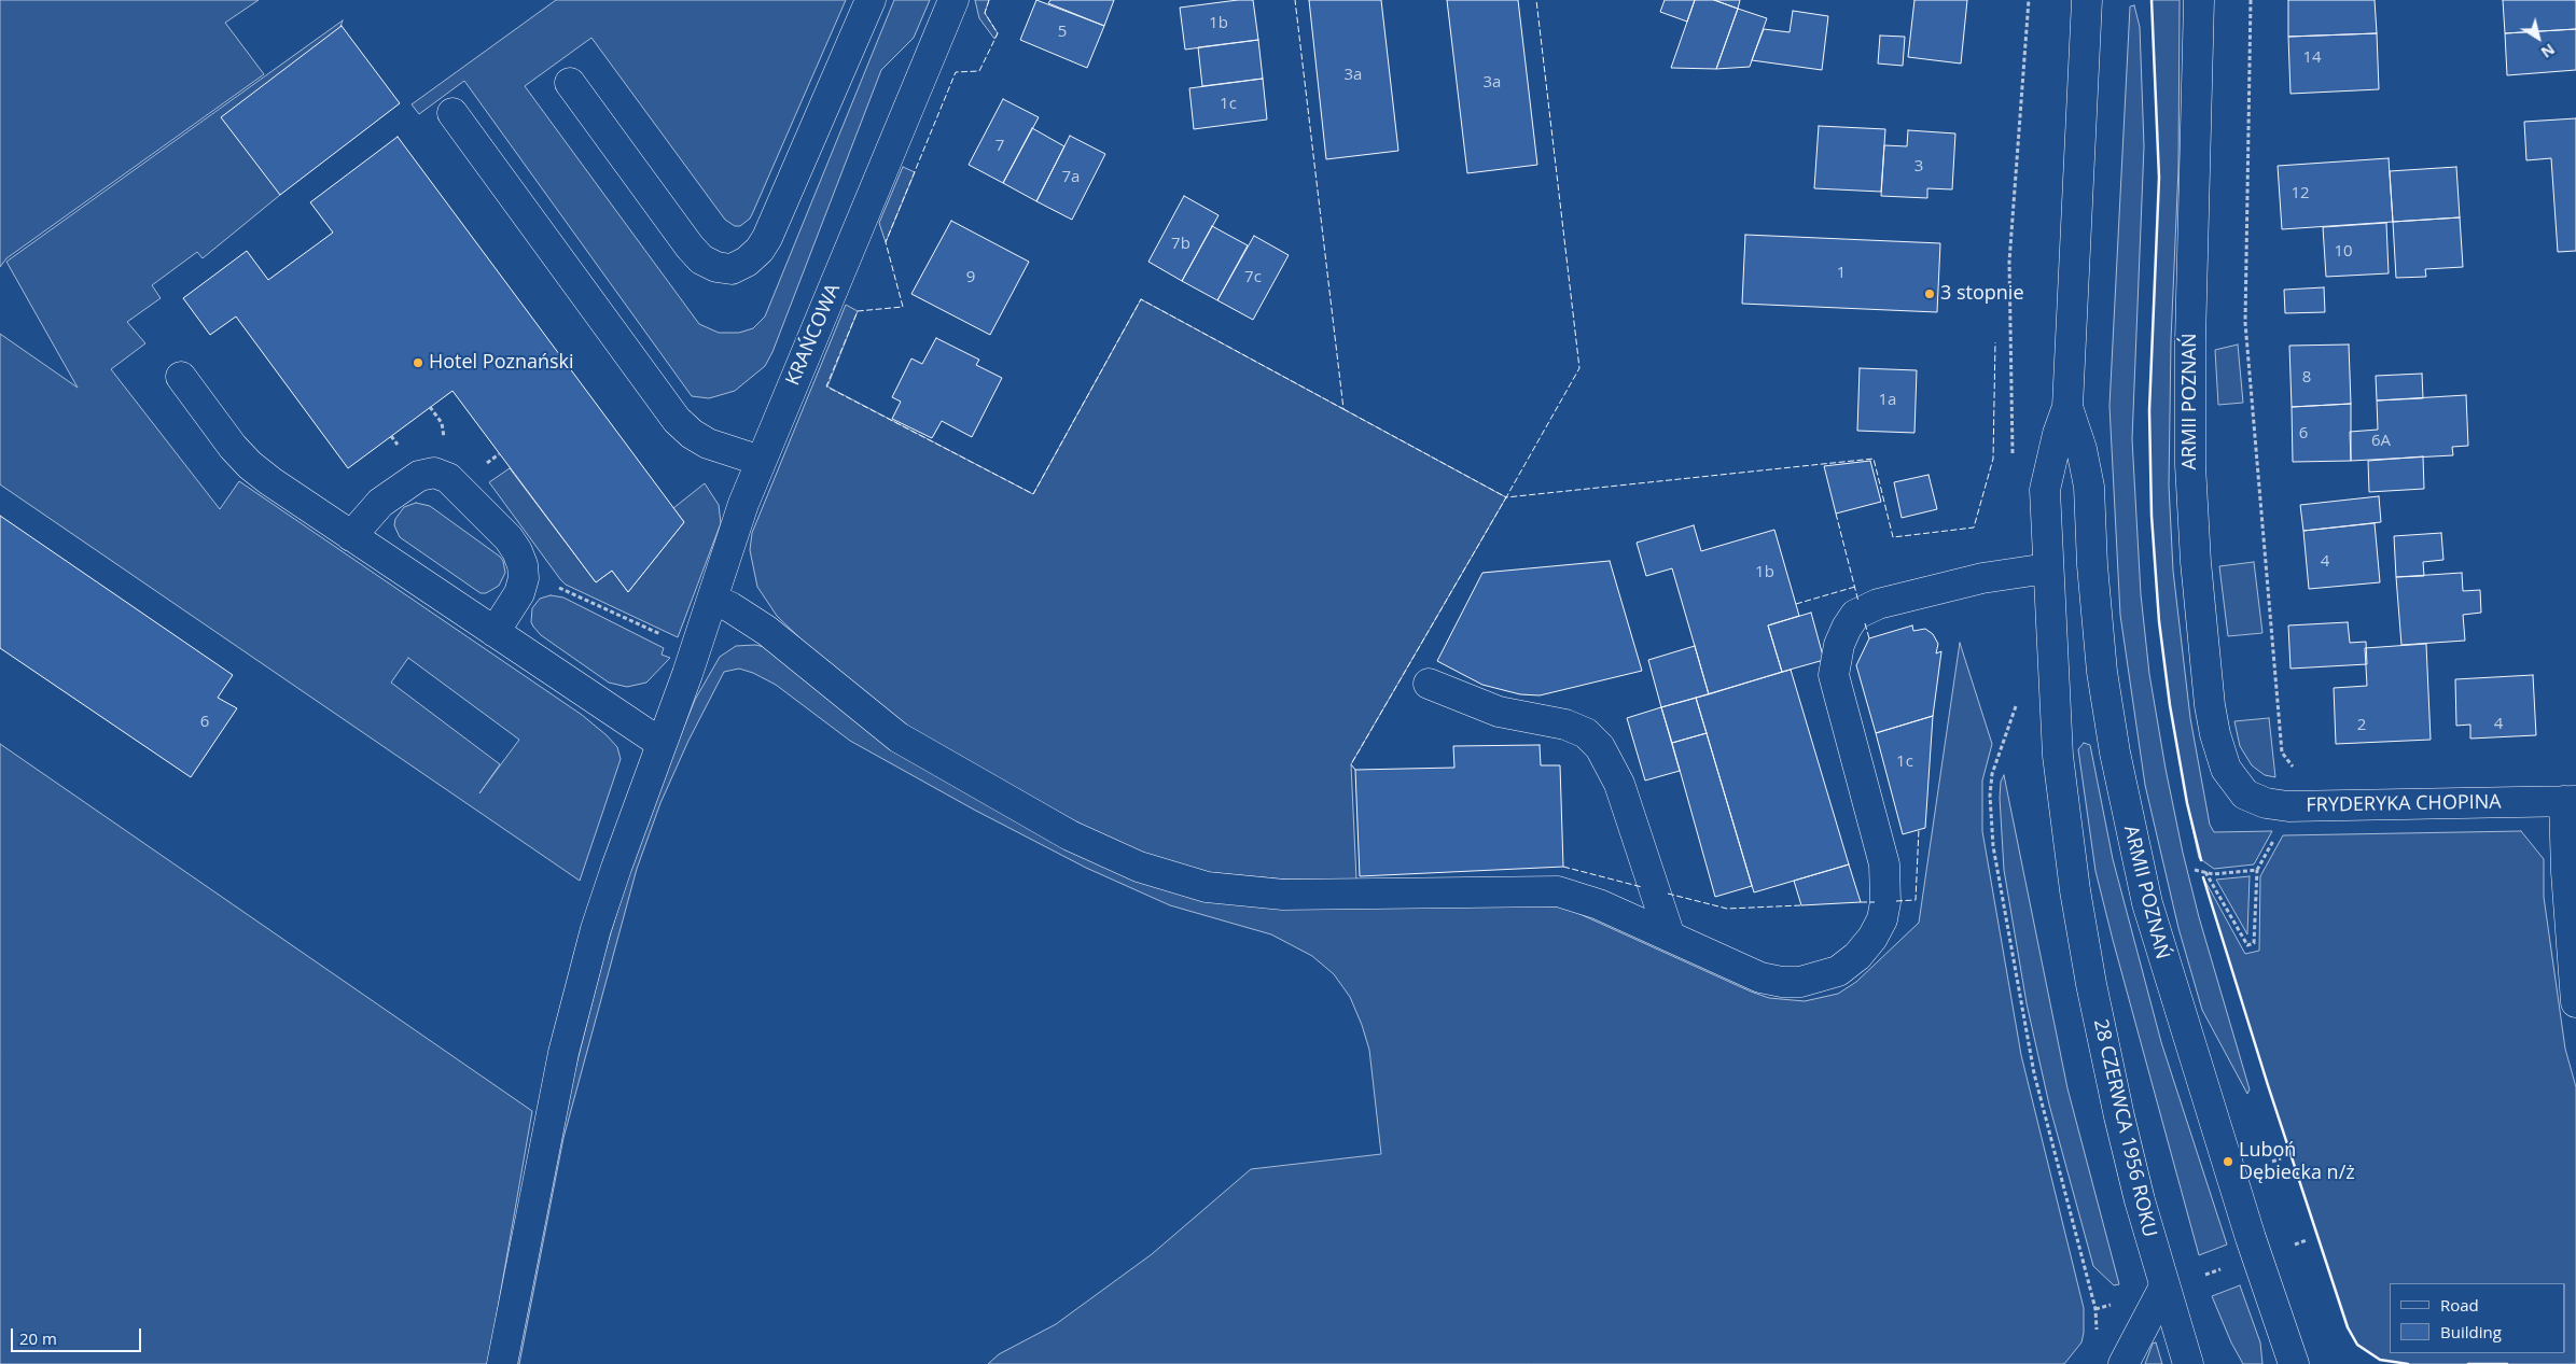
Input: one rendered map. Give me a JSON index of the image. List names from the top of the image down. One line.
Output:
{"streets":{"main road":["KRAŃCOWA","ARMII POZNAŃ","FRYDERYKA CHOPINA","28 CZERWCA 1956 ROKU"]},"crossings":[["ARMII POZNAŃ","FRYDERYKA CHOPINA"],["ARMII POZNAŃ","28 CZERWCA 1956 ROKU"]],"places":["3 stopnie","Hotel Poznański","Luboń Dębiecka n/ż"],"house_numbers":["1b","5","14","3a","3a","1c","7","3","7a","12","7b","10","1","9","7c","8","1a","6","6A","4","1b","6","4","2","1c"],"legend":["Road","Building"],"scale_bar":"20 m","north":"bottom right"}
